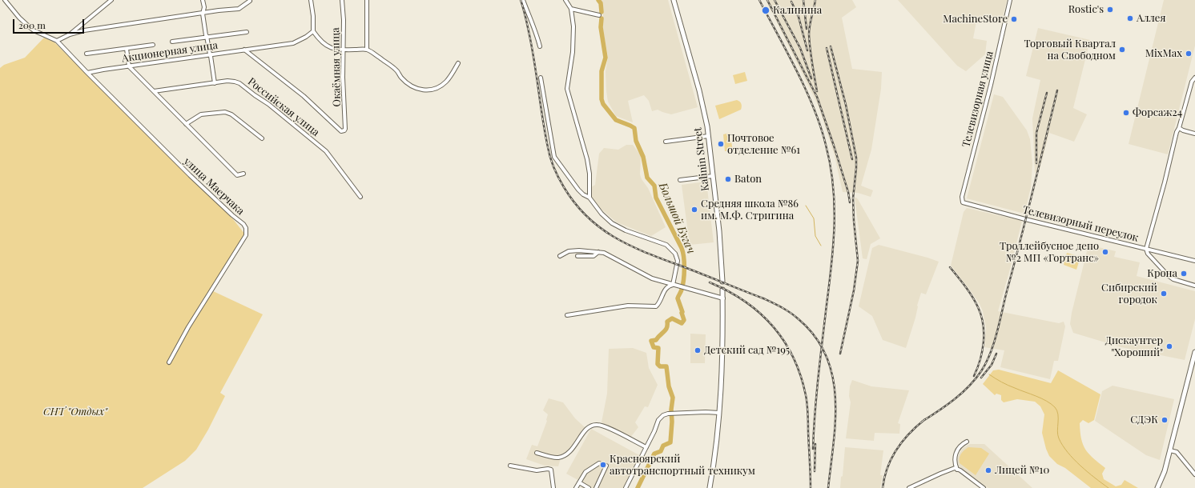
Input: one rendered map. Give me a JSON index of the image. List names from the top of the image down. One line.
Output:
{"streets":{"main road":["Kalinin Street"],"street":["Акционерная улица","Окаёмная улица","Телевизорная улица","Российская улица","улица Маерчака","Телевизорный переулок"]},"crossings":[["Акционерная улица","Окаёмная улица"],["Акционерная улица","улица Маерчака"],["Телевизорная улица","Телевизорный переулок"]],"water":["Большой Бугач"],"parks":["СНТ \"Отдых\""],"places":["Rostic's","Калинина","Аллея","MachineStore","Торговый Квартал на Свободном","MixMax","Форсаж24","Почтовое отделение №61","Baton","Средняя школа №86 им. М.Ф. Стригина","Троллейбусное депо №2 МП «Гортранс»","Крона","Сибирский городок","Дискаунтер \"Хороший\"","Детский сад №195","СДЭК","Красноярский автотранспортный техникум","Лицей №10"],"scale_bar":"200 m"}
